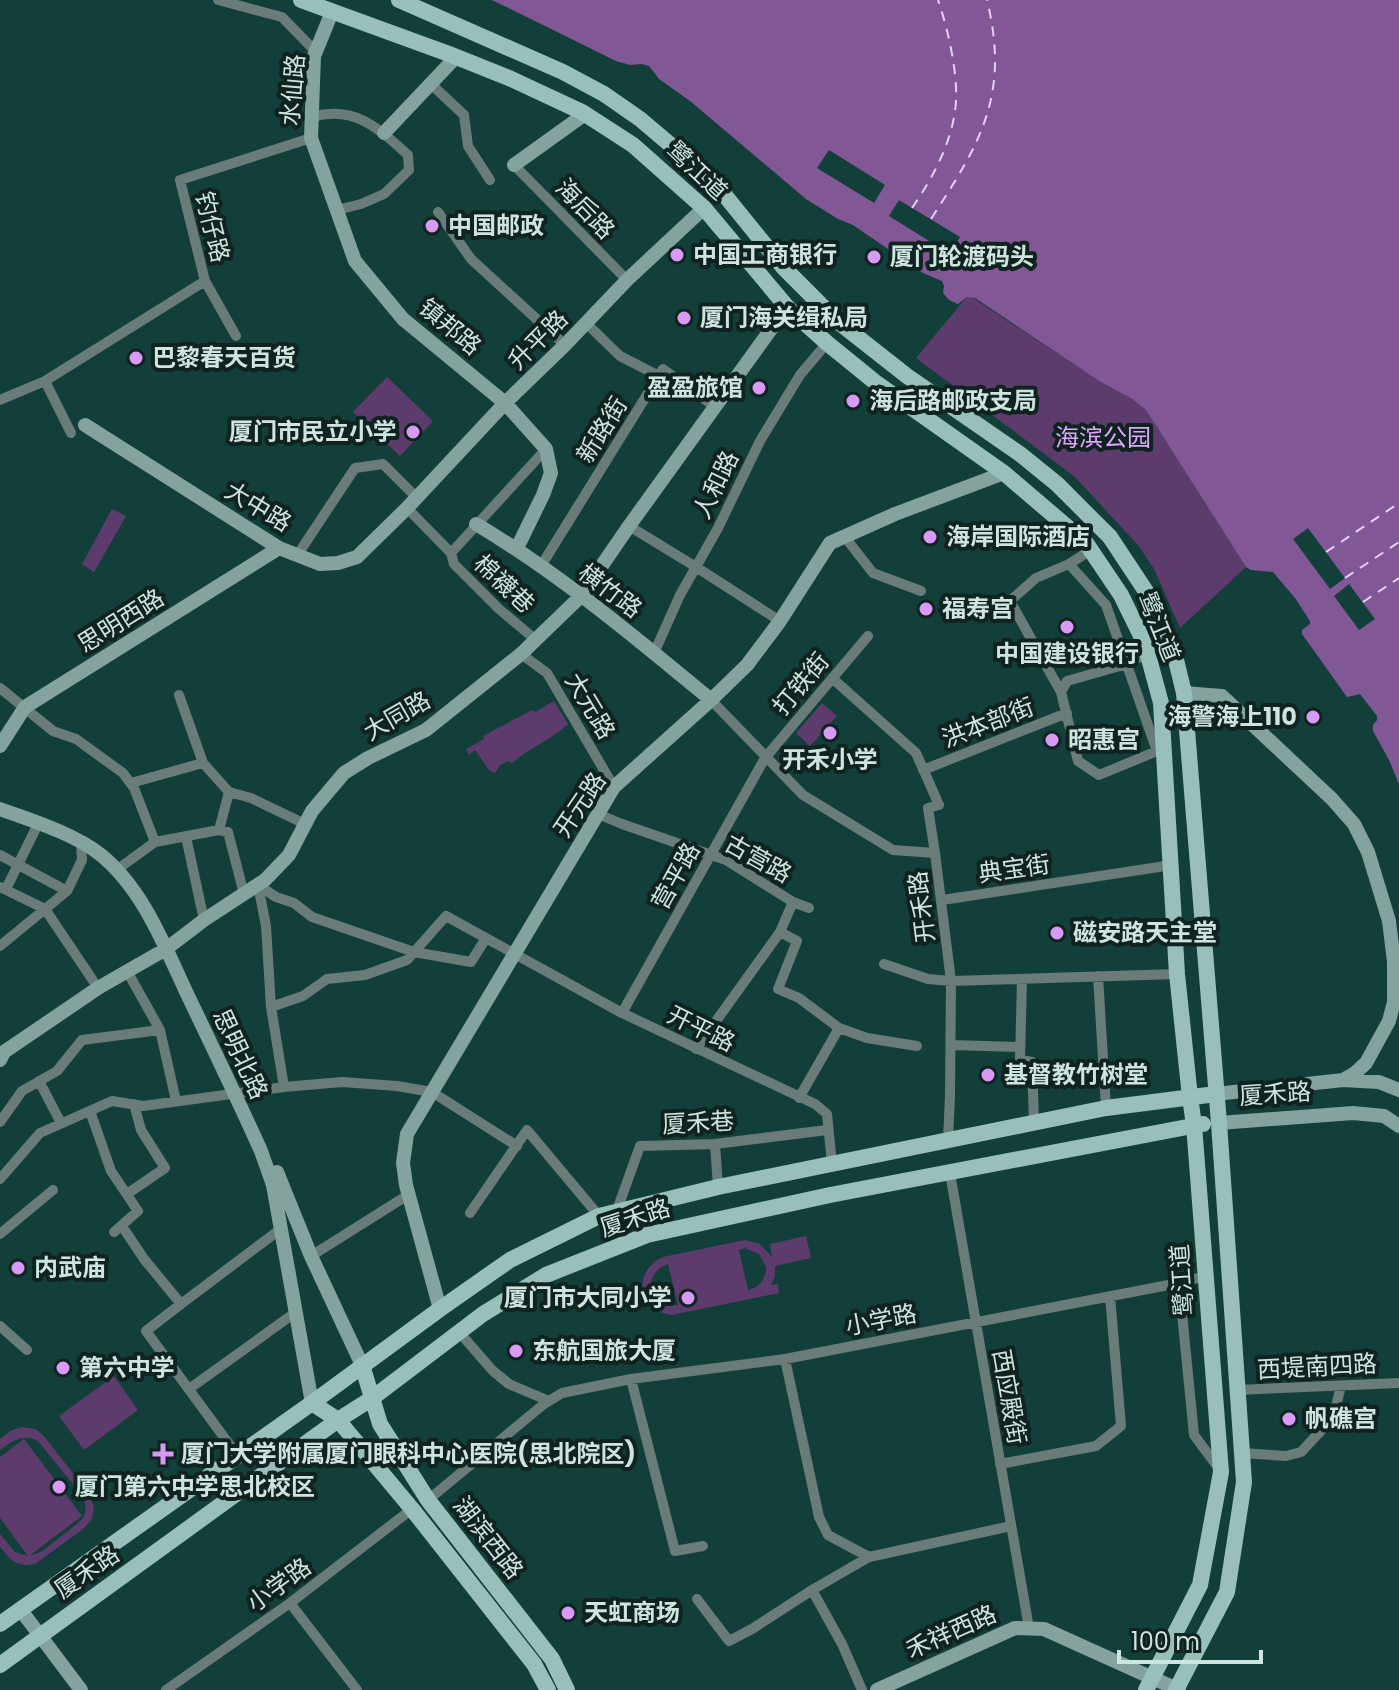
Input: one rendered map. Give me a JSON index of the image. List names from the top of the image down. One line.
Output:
{"streets":{"main road":["鹭江道","厦禾路","湖滨西路"],"street":["水仙路","海后路","钓仔路","镇邦路","升平路","新路街","人和路","大中路","棉襪巷","横竹路","思明西路","打铁街","大元路","大同路","洪本部街","开元路","古营路","典宝街","营平路","开禾路","开平路","思明北路","厦禾巷","小学路","西堤南四路","西应殿街","禾祥西路"]},"crossings":[["水仙路","鹭江道"],["水仙路","钓仔路"],["水仙路","镇邦路"],["鹭江道","升平路"],["鹭江道","人和路"],["鹭江道","大同路"],["鹭江道","开元路"],["鹭江道","典宝街"],["鹭江道","厦禾路"],["鹭江道","小学路"],["鹭江道","西堤南四路"],["鹭江道","禾祥西路"],["海后路","升平路"],["镇邦路","升平路"],["升平路","大中路"],["升平路","棉襪巷"],["新路街","横竹路"],["人和路","横竹路"],["大中路","棉襪巷"],["大中路","思明西路"],["棉襪巷","大同路"],["横竹路","大同路"],["横竹路","开元路"],["横竹路","开禾路"],["打铁街","营平路"],["打铁街","开禾路"],["大元路","大同路"],["大元路","开元路"],["大同路","思明北路"],["开元路","古营路"],["开元路","开禾路"],["开元路","开平路"],["开元路","厦禾路"],["古营路","营平路"],["典宝街","开禾路"],["营平路","开禾路"],["营平路","开平路"],["开禾路","厦禾路"],["开平路","厦禾路"],["开平路","厦禾巷"],["思明北路","厦禾路"],["思明北路","湖滨西路"],["厦禾路","厦禾巷"],["厦禾路","西应殿街"],["厦禾路","湖滨西路"],["小学路","西应殿街"],["小学路","湖滨西路"],["西应殿街","禾祥西路"]],"parks":["海滨公园"],"places":{"other":["中国邮政","中国工商银行","厦门轮渡码头","厦门海关缉私局","巴黎春天百货","盈盈旅馆","海后路邮政支局","厦门市民立小学","海岸国际酒店","福寿宫","中国建设银行","海警海上110","开禾小学","昭惠宫","磁安路天主堂","基督教竹树堂","内武庙","厦门市大同小学","东航国旅大厦","第六中学","帆礁宫","厦门第六中学思北校区","天虹商场"],"health":["厦门大学附属厦门眼科中心医院(思北院区)"]},"scale_bar":"100 m"}
